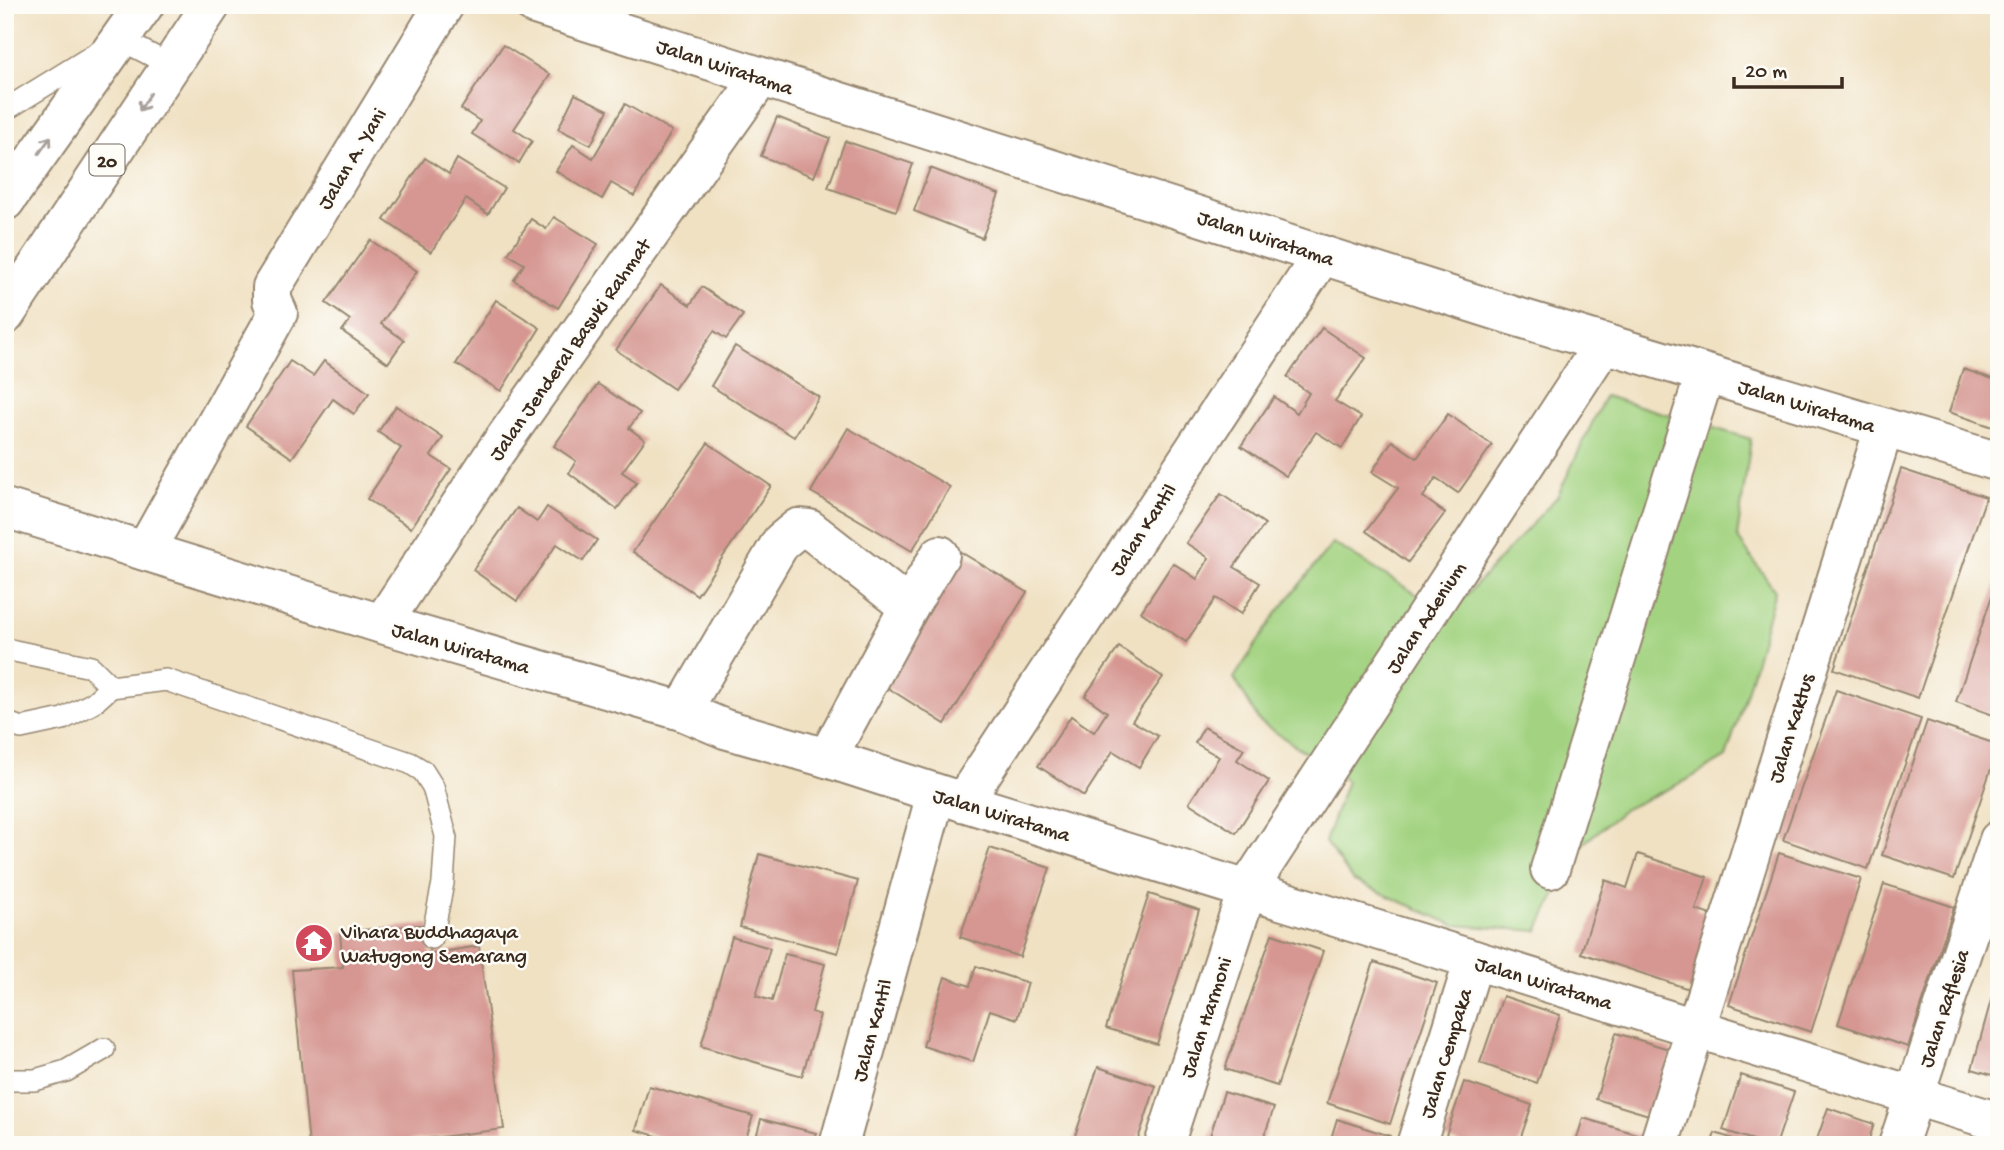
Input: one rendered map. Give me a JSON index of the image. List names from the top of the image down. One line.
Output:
{"streets":{"main road":["Jalan Wiratama","Jalan A. Yani","20","Jalan Jenderal Basuki Rahmat","Jalan Kantil","Jalan Adenium","Jalan Kaktus","Jalan Raflesia","Jalan Harmoni","Jalan Cempaka"]},"crossings":[["Jalan Wiratama","Jalan A. Yani"],["Jalan Wiratama","Jalan Jenderal Basuki Rahmat"],["Jalan Wiratama","Jalan Kantil"],["Jalan Wiratama","Jalan Adenium"],["Jalan Wiratama","Jalan Kaktus"],["Jalan Wiratama","Jalan Raflesia"],["Jalan Wiratama","Jalan Harmoni"],["Jalan Wiratama","Jalan Cempaka"],["Jalan Adenium","Jalan Harmoni"]],"places":{"temple":["Vihara Buddhagaya Watugong Semarang"]},"scale_bar":"20 m"}
